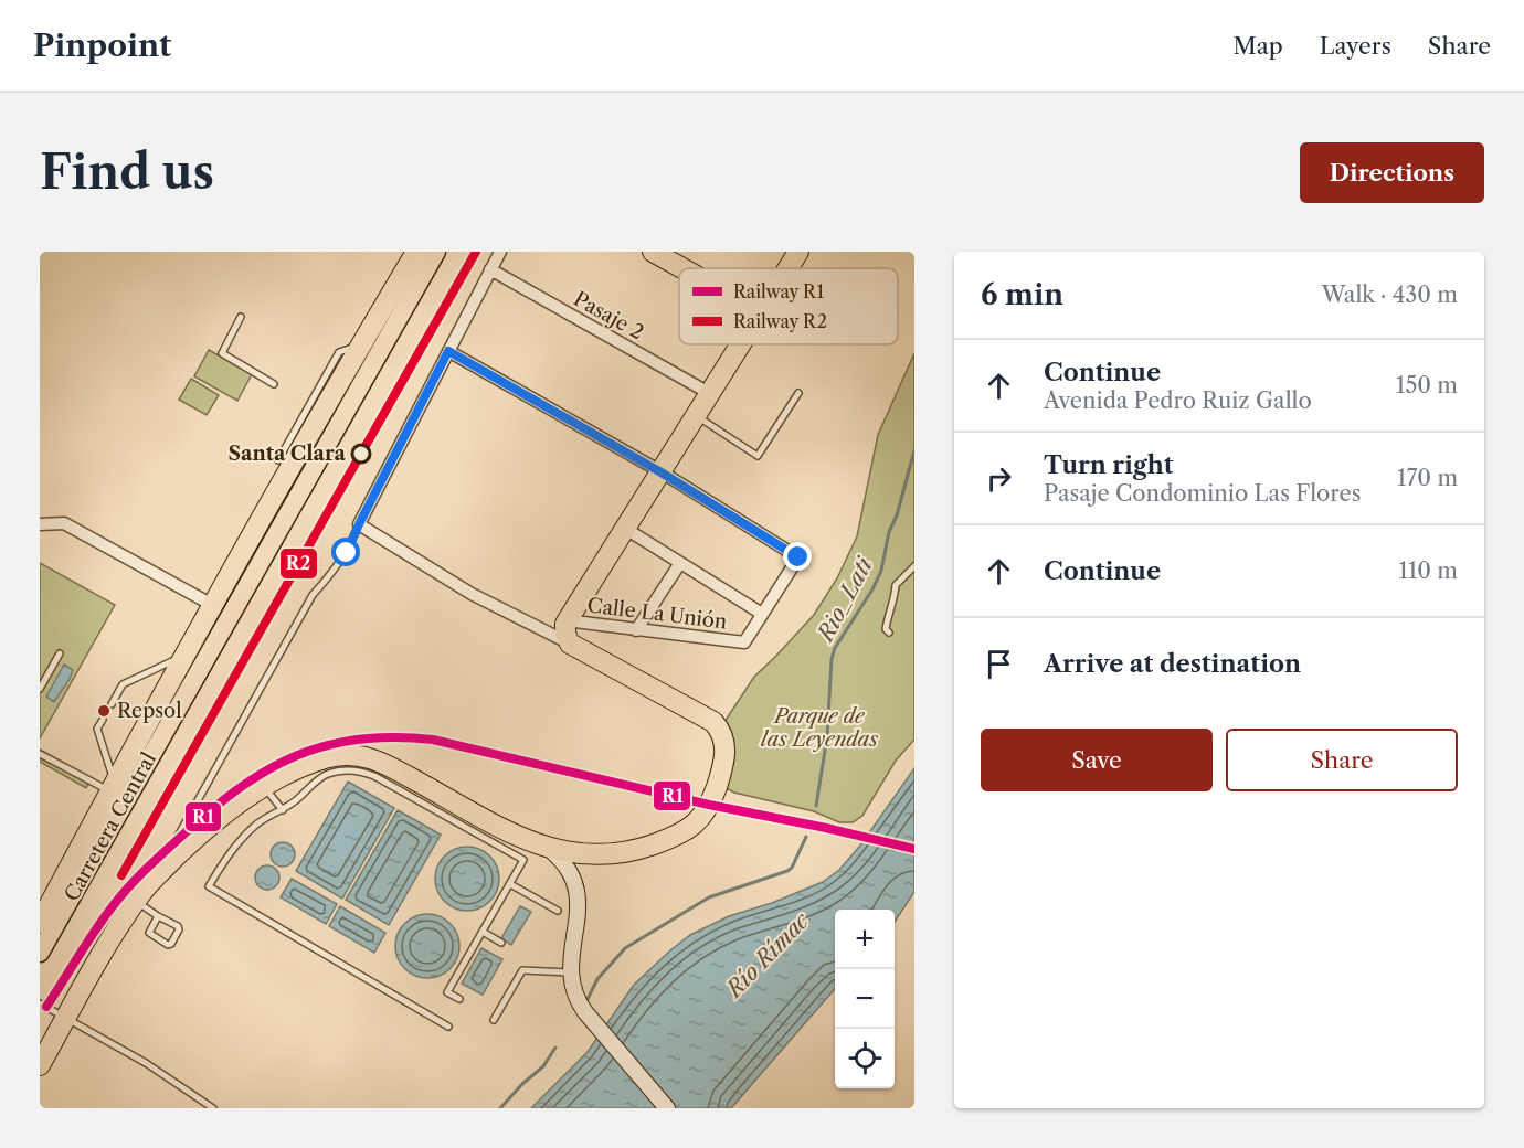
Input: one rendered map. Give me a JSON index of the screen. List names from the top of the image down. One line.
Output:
{"streets":{"highway":["Carretera Central"],"street":["Pasaje 2","Calle La Unión"]},"water":["Rio_Lati","Río Rímac"],"parks":["Parque de las Leyendas"],"places":["Santa Clara","Repsol"],"lines":["rail line R2","rail line R1"],"legend":["Railway R1","Railway R2"],"page":{"header":"Pinpoint","nav":["Map","Layers","Share"],"buttons":["Directions",["Save","Share"]],"title":"Find us","heading":["6 min","Walk · 430 m"],"list":[["Continue","Avenida Pedro Ruiz Gallo","150 m"],["Turn right","Pasaje Condominio Las Flores","170 m"],["Continue","110 m"],"Arrive at destination"],"map_buttons":["+","−"]}}
